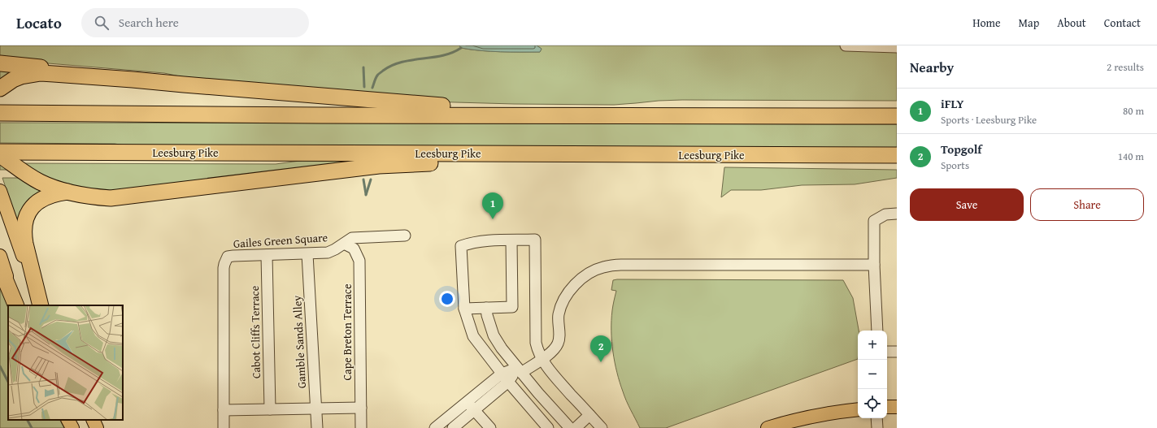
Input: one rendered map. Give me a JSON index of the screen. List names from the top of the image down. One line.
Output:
{"streets":{"highway":["Leesburg Pike"],"street":["Gailes Green Square","Cabot Cliffs Terrace","Cape Breton Terrace","Gamble Sands Alley"]},"crossings":[["Gailes Green Square","Cabot Cliffs Terrace"],["Gailes Green Square","Cape Breton Terrace"],["Gailes Green Square","Gamble Sands Alley"]],"page":{"header":"Locato","search":"Search here","nav":["Home","Map","About","Contact"],"heading":["Nearby","2 results"],"list":[{"mark":"1","name":"iFLY","note":"Sports · Leesburg Pike","value":"80 m"},{"mark":"2","name":"Topgolf","note":"Sports","value":"140 m"}],"buttons":["Save","Share"],"pins":["1","2"],"map_buttons":["+","−"]}}
